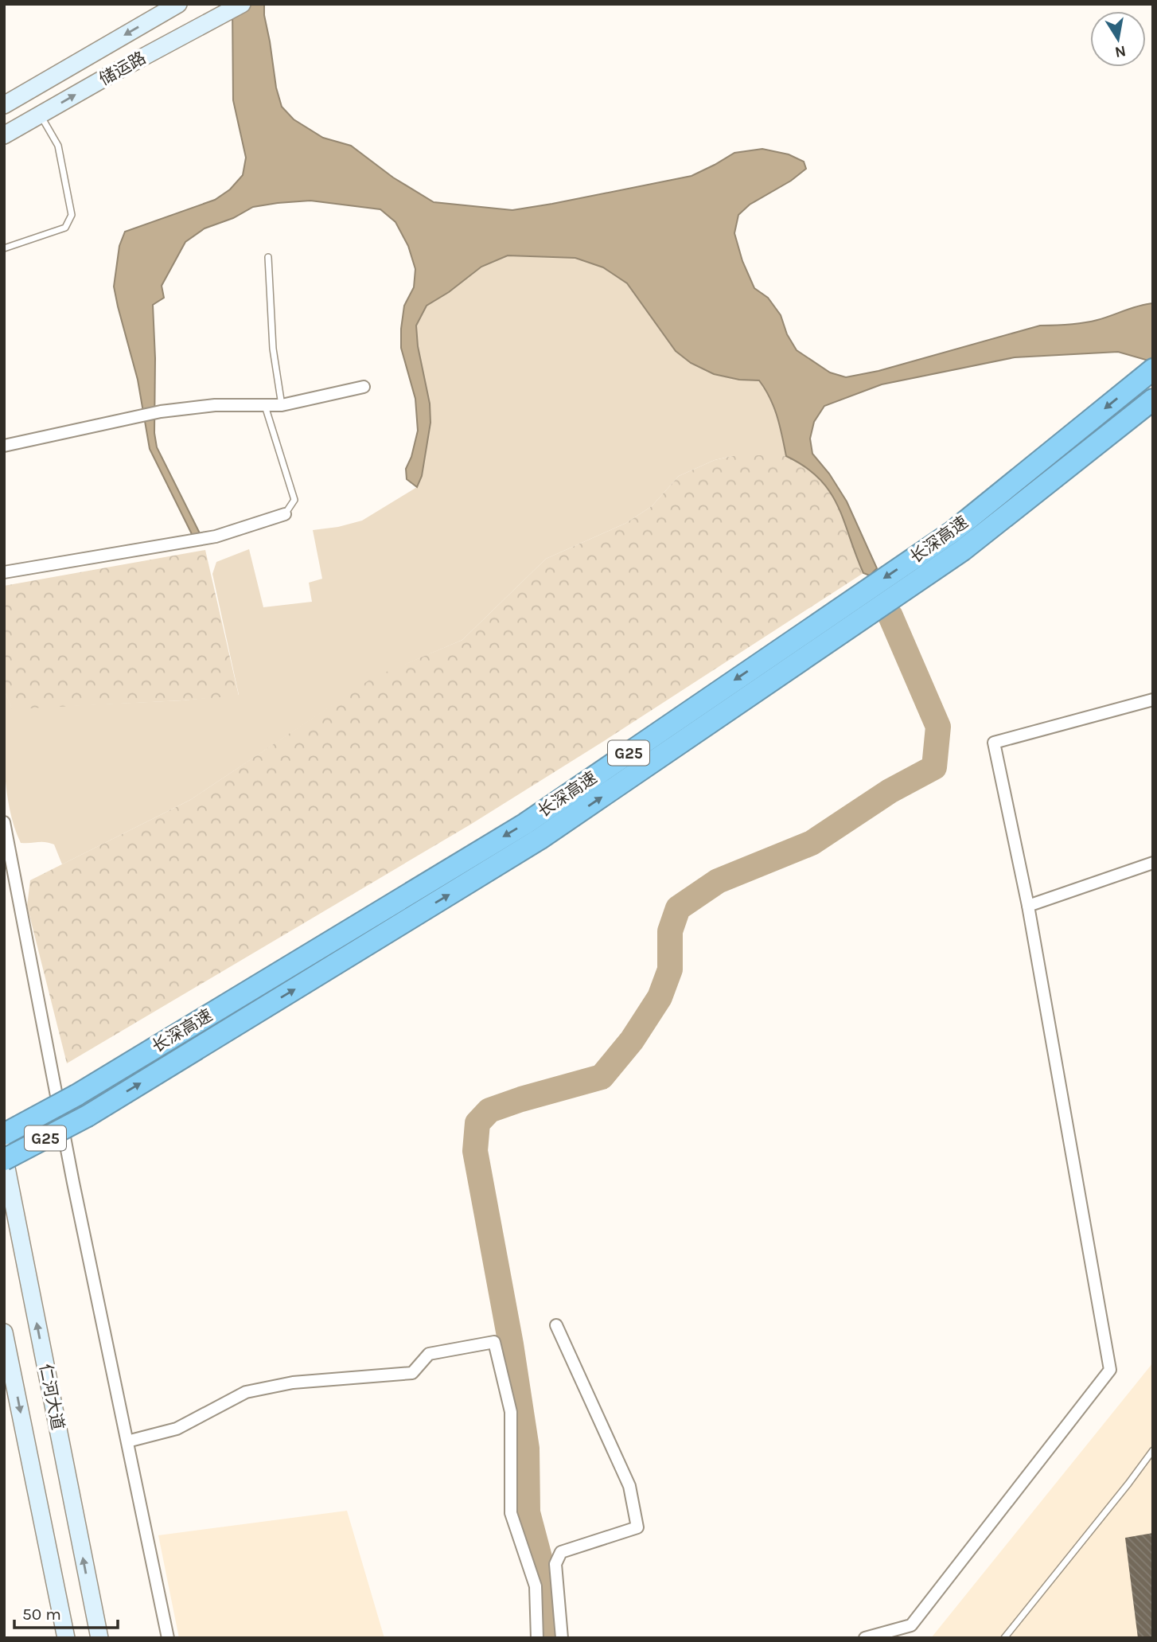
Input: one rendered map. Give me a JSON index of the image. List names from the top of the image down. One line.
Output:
{"streets":{"highway":["长深高速","G25"],"main road":["储运路","仁河大道"]},"scale_bar":"50 m","north":"bottom"}
